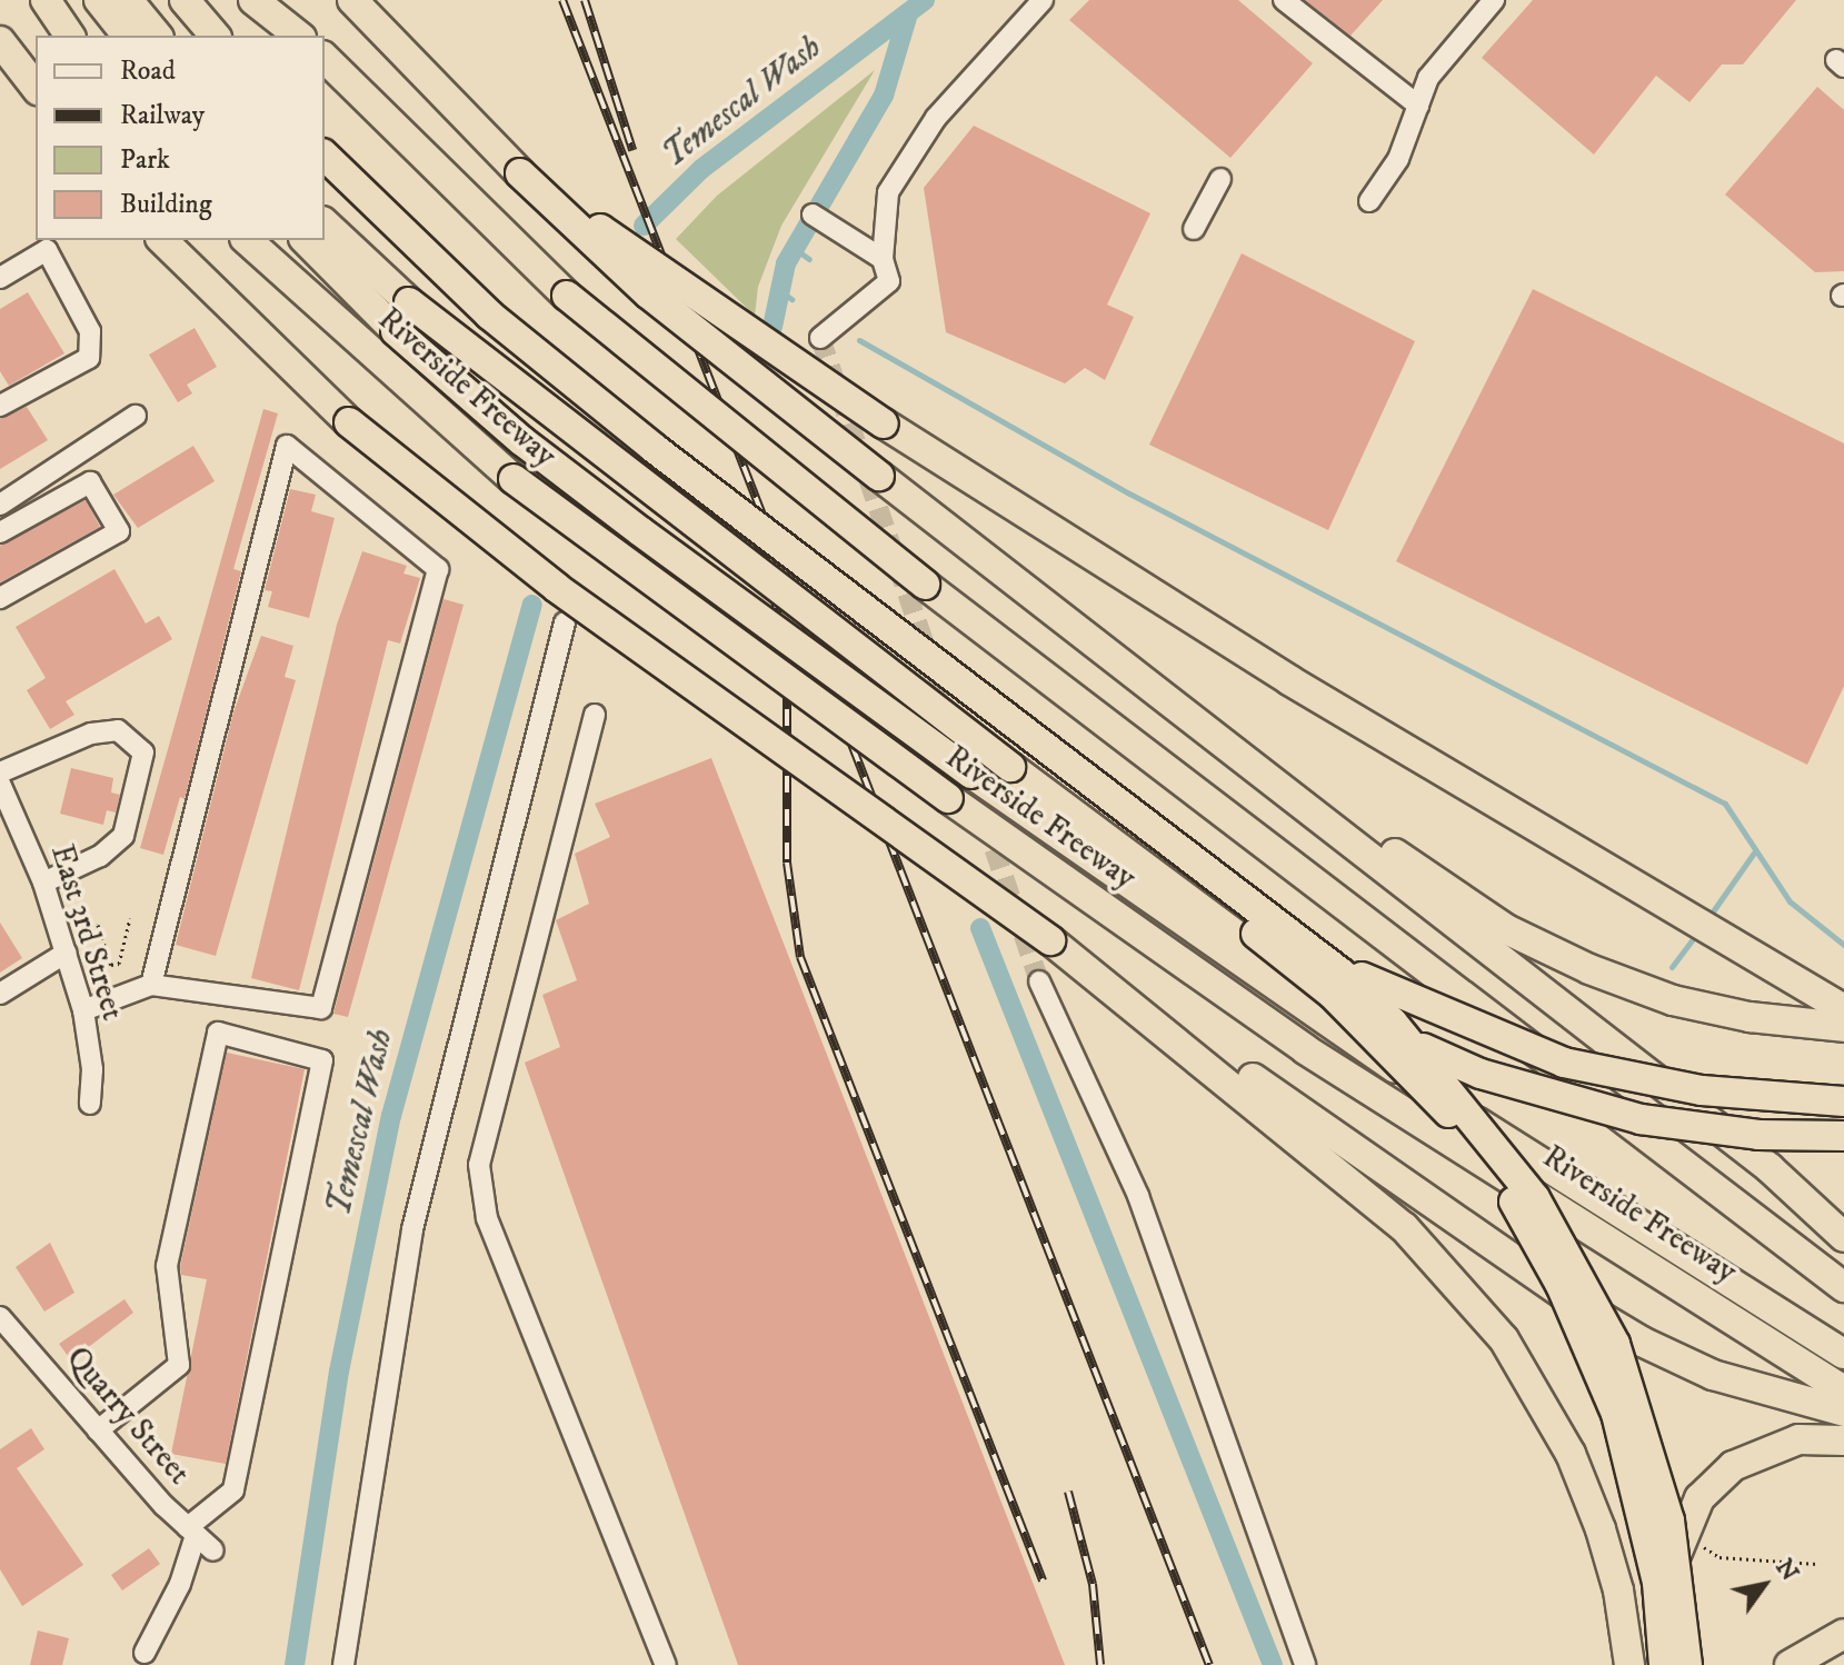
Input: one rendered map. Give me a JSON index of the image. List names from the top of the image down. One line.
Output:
{"streets":{"highway":["Riverside Freeway"],"street":["East 3rd Street","Quarry Street"]},"water":["Temescal Wash"],"legend":["Road","Railway","Park","Building"],"north":"top right"}
